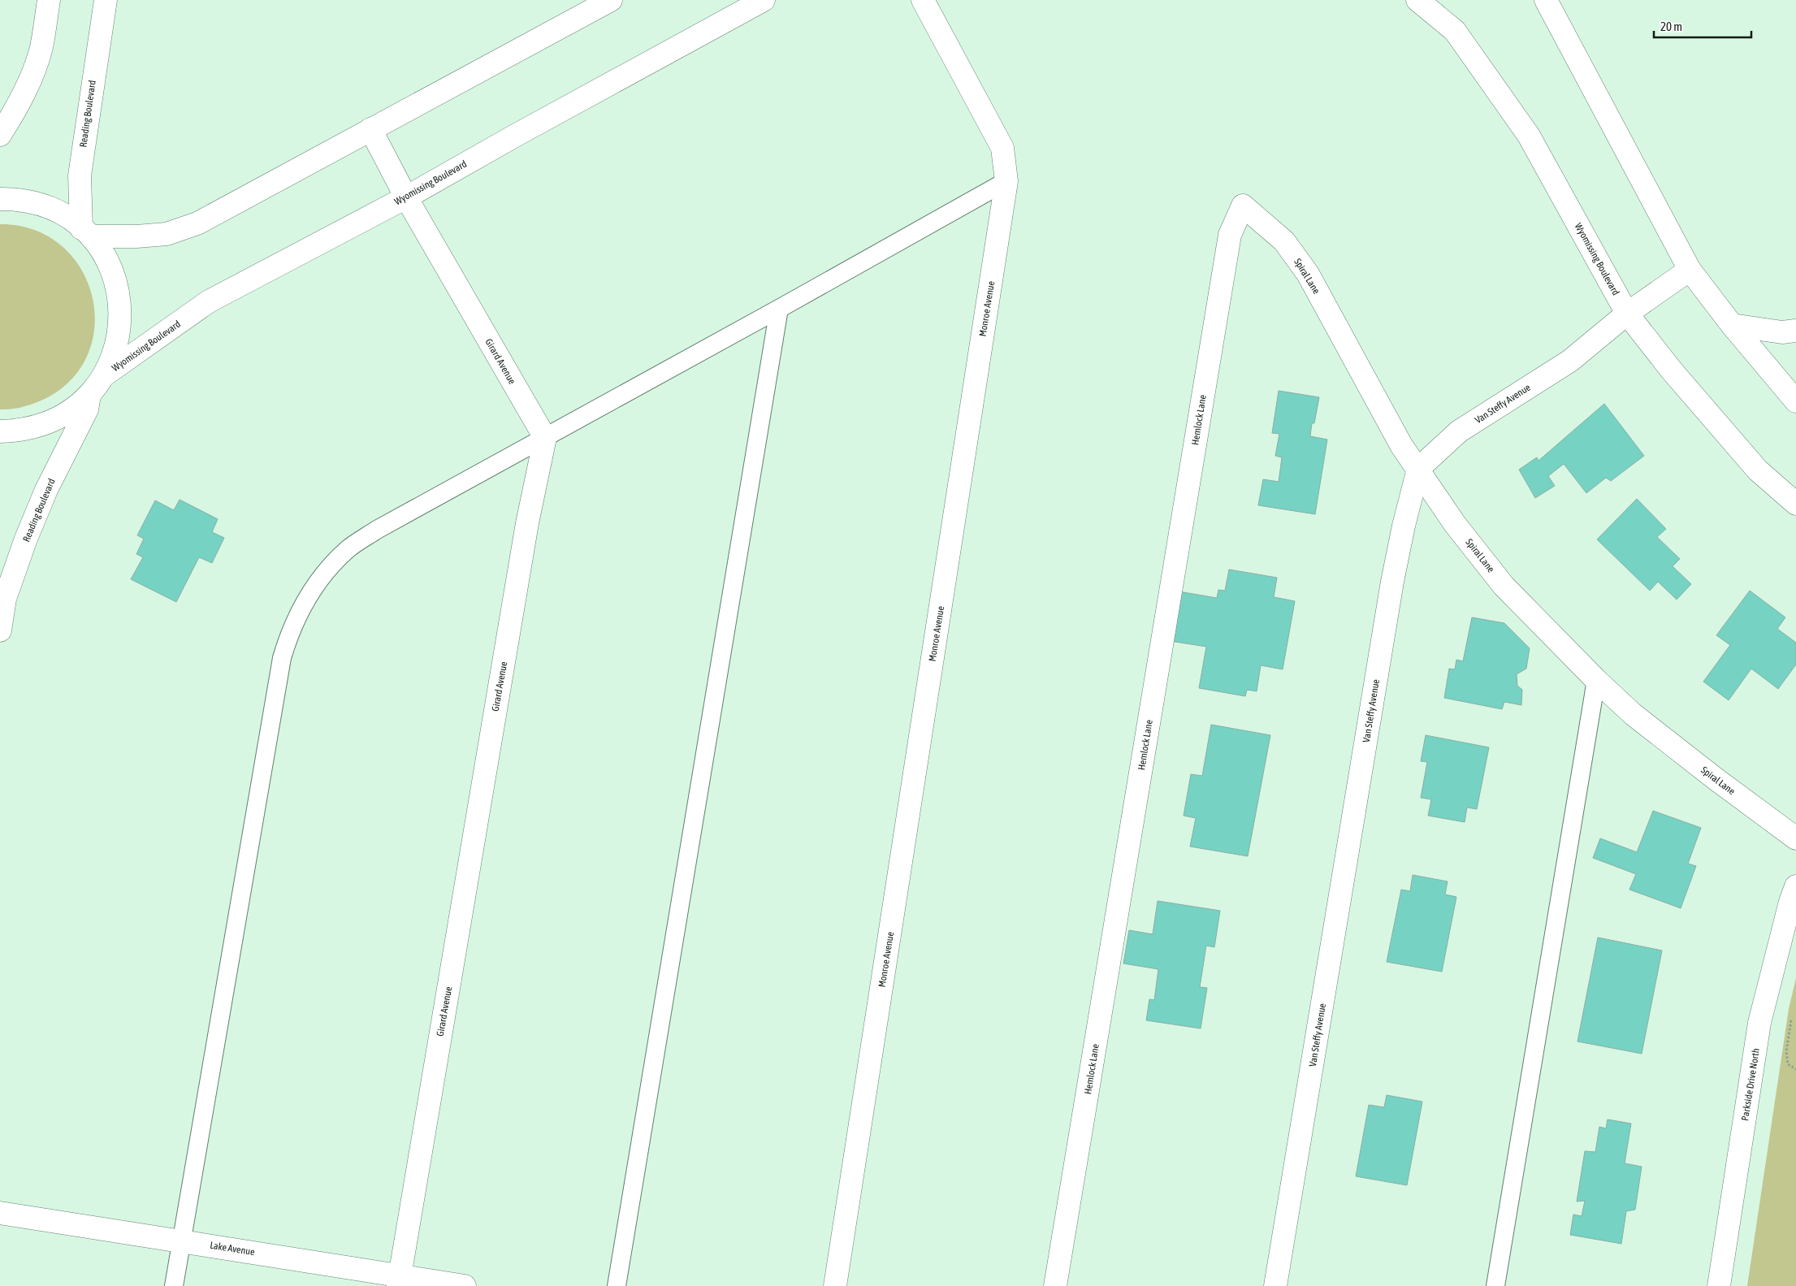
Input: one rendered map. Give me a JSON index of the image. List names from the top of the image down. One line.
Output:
{"streets":{"street":["Reading Boulevard","Wyomissing Boulevard","Spiral Lane","Monroe Avenue","Girard Avenue","Van Steffy Avenue","Hemlock Lane","Parkside Drive North","Lake Avenue"]},"crossings":[["Wyomissing Boulevard","Girard Avenue"],["Wyomissing Boulevard","Van Steffy Avenue"],["Spiral Lane","Van Steffy Avenue"],["Spiral Lane","Hemlock Lane"],["Girard Avenue","Lake Avenue"]],"scale_bar":"20 m"}
